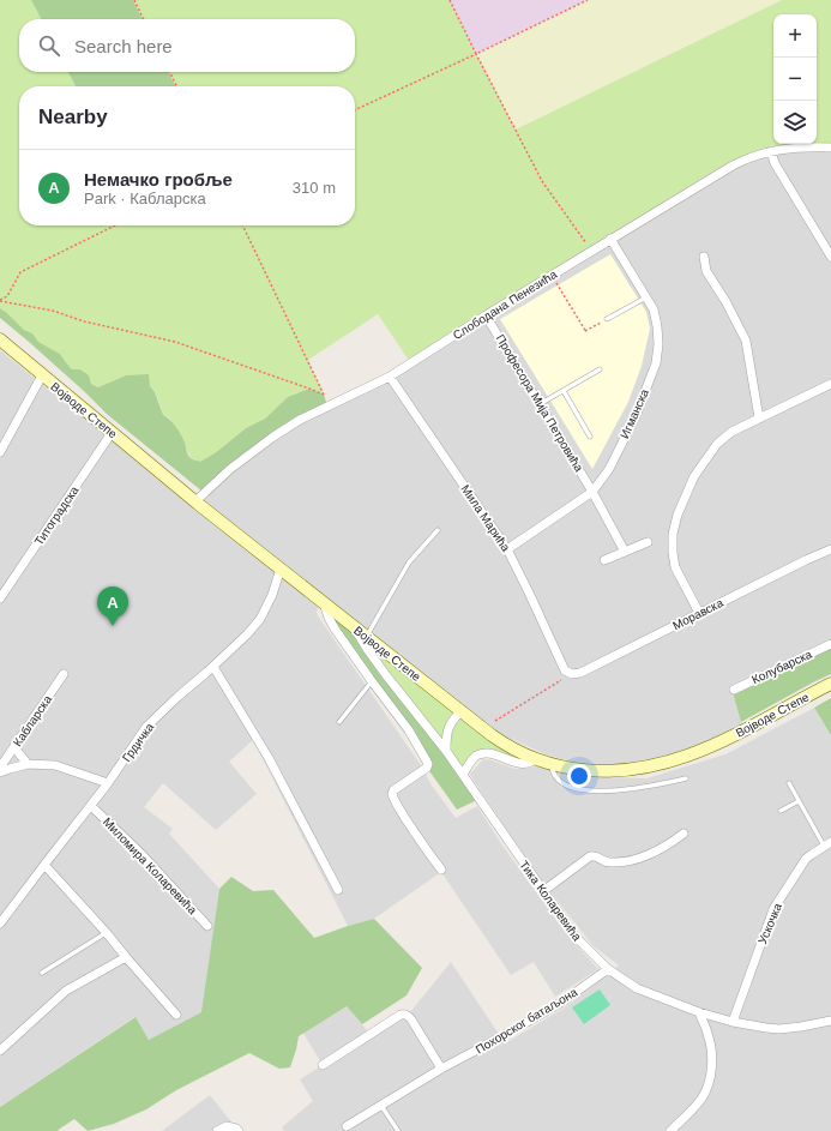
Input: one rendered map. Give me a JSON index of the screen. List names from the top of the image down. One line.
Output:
{"streets":{"street":["Слободана Пенезића","Професора Мија Петровића","Војводе Степе","Игманска","Титоградска","Мила Марића","Моравска","Колубарска","Кабларска","Грдичка","Миломира Коларевића","Тика Коларевића","Ускочка","Похорског батаљона"]},"crossings":[["Слободана Пенезића","Професора Мија Петровића"],["Слободана Пенезића","Војводе Степе"],["Слободана Пенезића","Игманска"],["Слободана Пенезића","Мила Марића"],["Професора Мија Петровића","Игманска"],["Војводе Степе","Титоградска"],["Војводе Степе","Грдичка"],["Војводе Степе","Тика Коларевића"],["Игманска","Мила Марића"],["Мила Марића","Моравска"],["Кабларска","Грдичка"],["Грдичка","Миломира Коларевића"],["Тика Коларевића","Ускочка"],["Тика Коларевића","Похорског батаљона"]],"page":{"map_buttons":["+","−"],"search":"Search here","heading":"Nearby","list":[{"mark":"A","name":"Немачко гробље","note":"Park · Кабларска","value":"310 m"}],"pins":"A"}}
